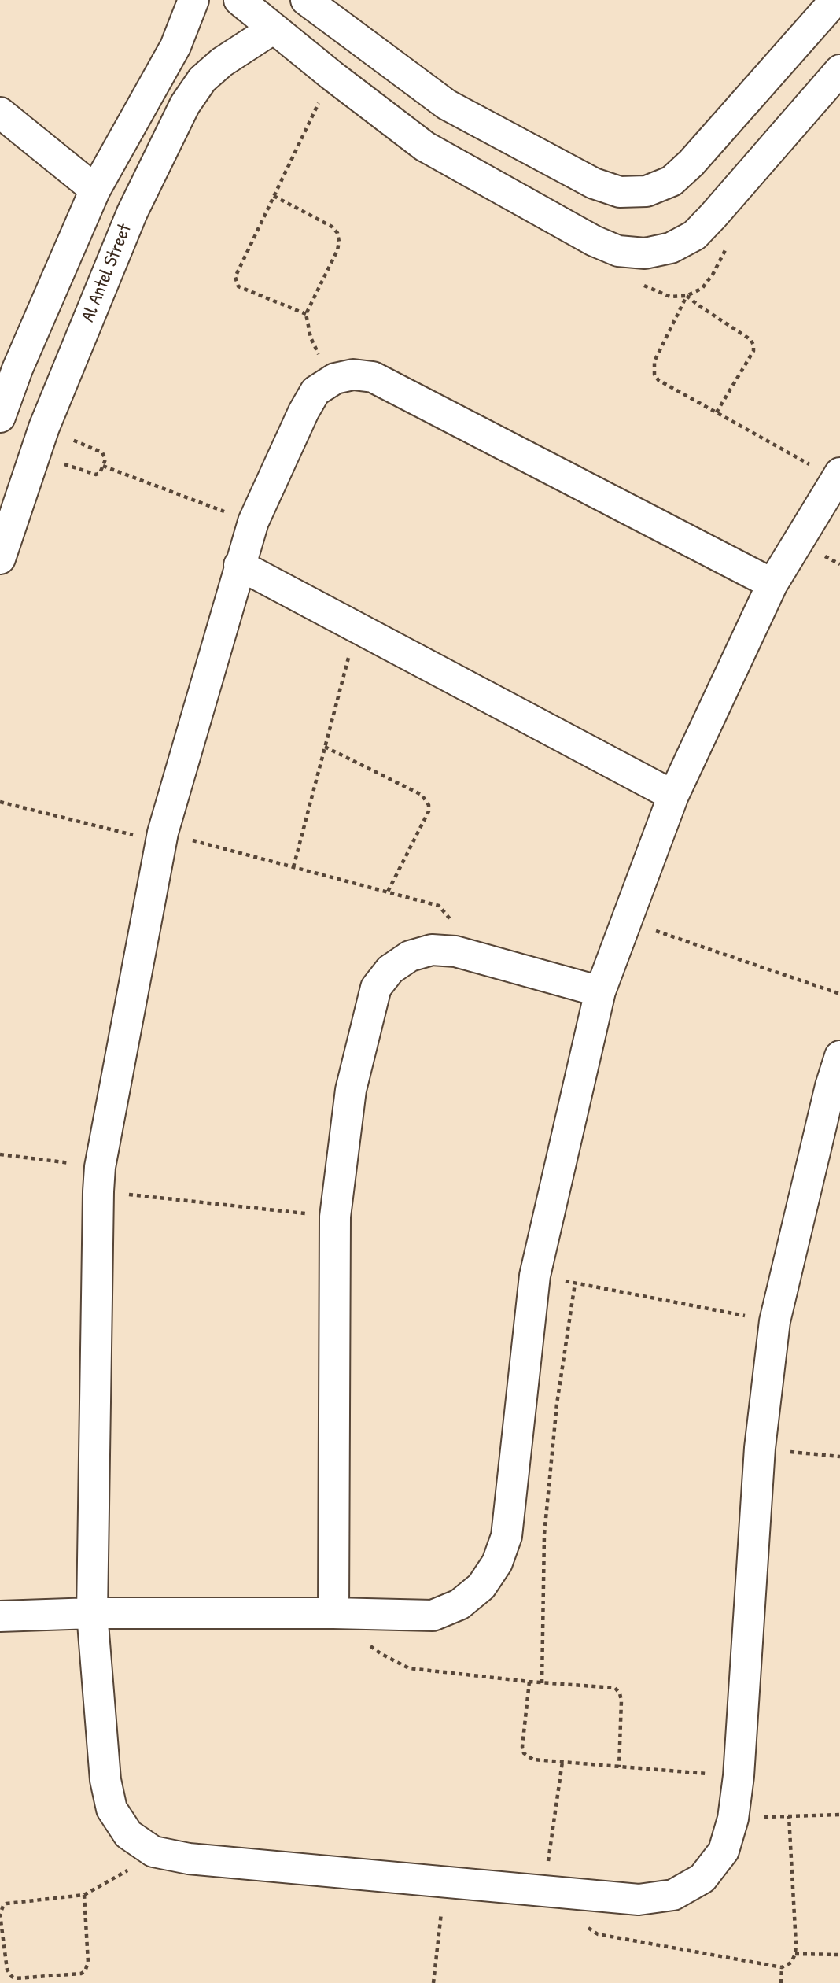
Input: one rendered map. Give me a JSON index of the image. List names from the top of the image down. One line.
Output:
{"streets":{"street":["Al Antel Street"]}}
